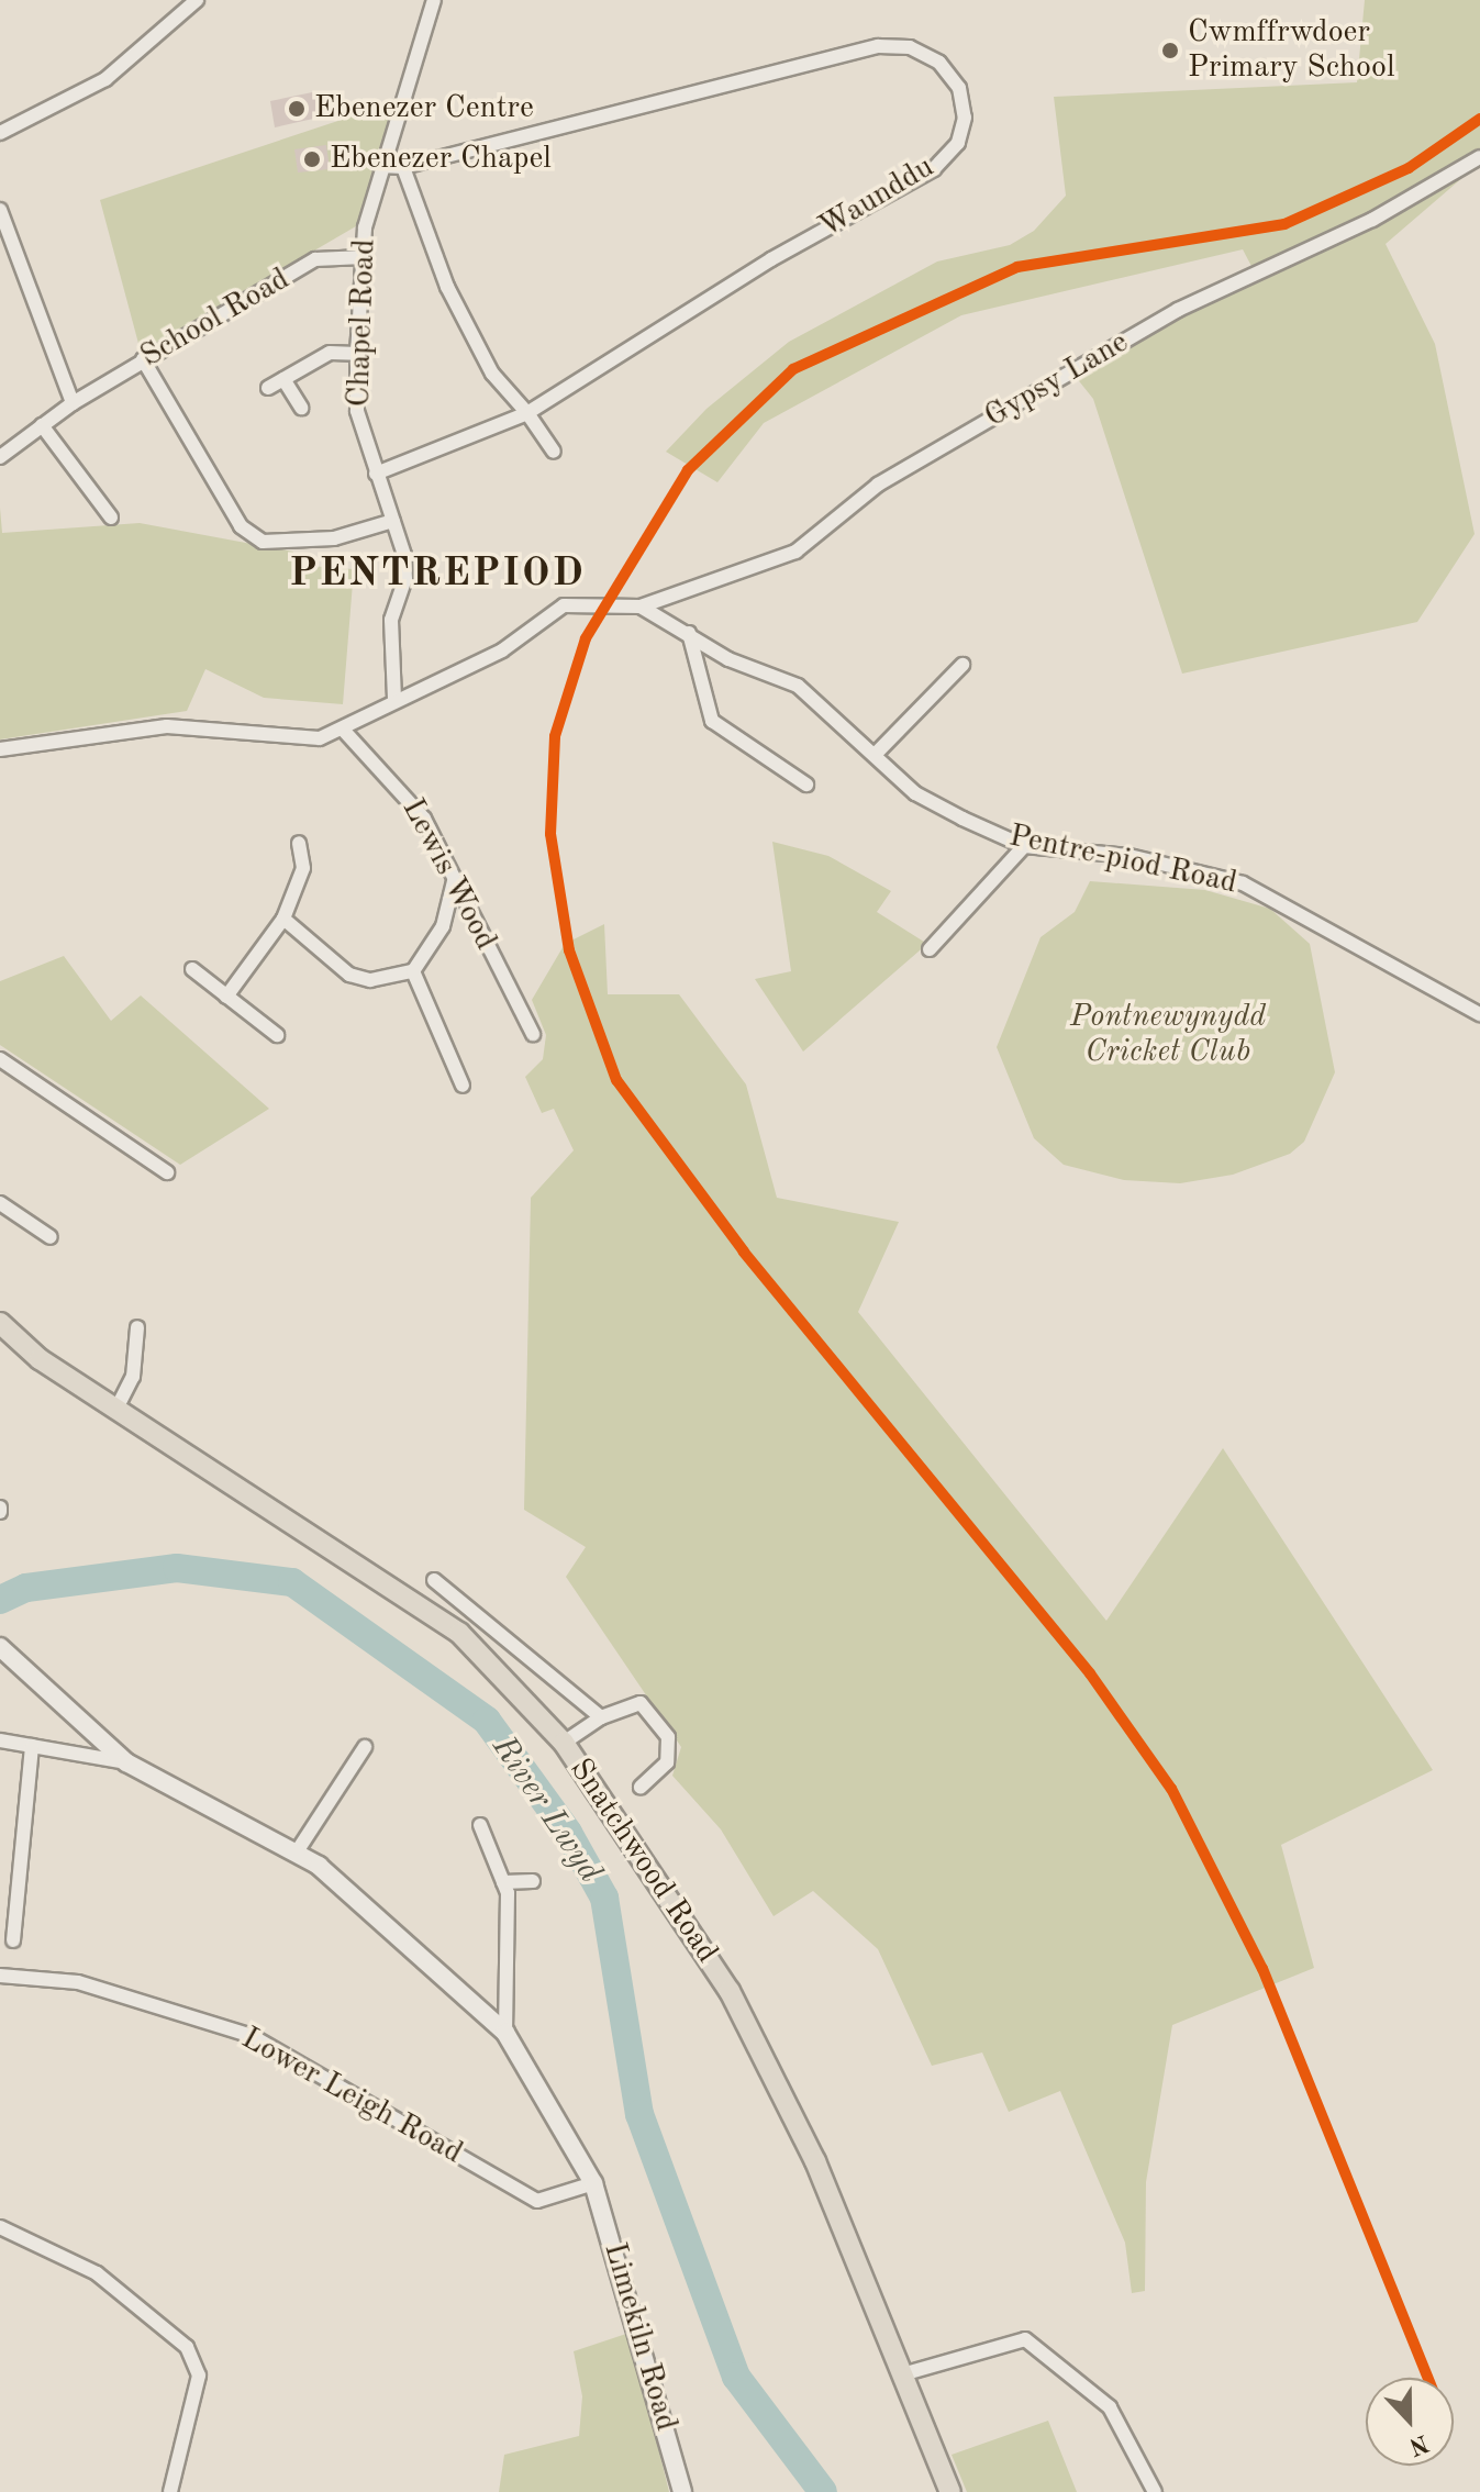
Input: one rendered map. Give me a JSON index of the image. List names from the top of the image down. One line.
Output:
{"streets":{"main road":["Snatchwood Road","Limekiln Road"],"street":["Waunddu","School Road","Chapel Road","Gypsy Lane","Pentre-piod Road","Lewis Wood","Lower Leigh Road"]},"crossings":[["Waunddu","Chapel Road"],["School Road","Chapel Road"],["Chapel Road","Pentre-piod Road"],["Gypsy Lane","Pentre-piod Road"],["Pentre-piod Road","Lewis Wood"],["Lower Leigh Road","Limekiln Road"]],"districts":["PENTREPIOD"],"water":["River Lwyd"],"parks":["Pontnewynydd Cricket Club"],"places":["Cwmffrwdoer Primary School","Ebenezer Centre","Ebenezer Chapel"],"north":"bottom"}
